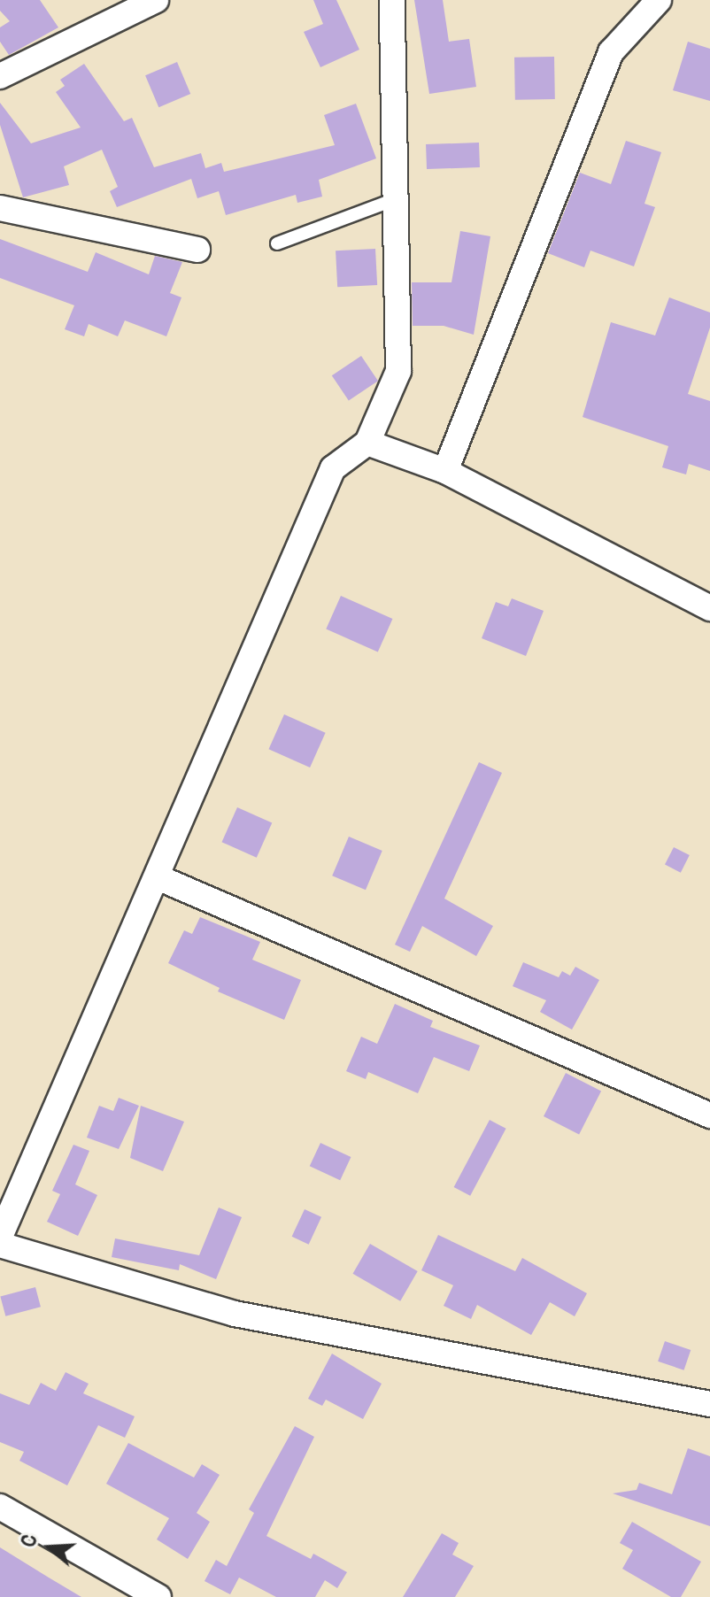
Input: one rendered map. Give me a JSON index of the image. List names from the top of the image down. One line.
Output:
{"north":"left"}
